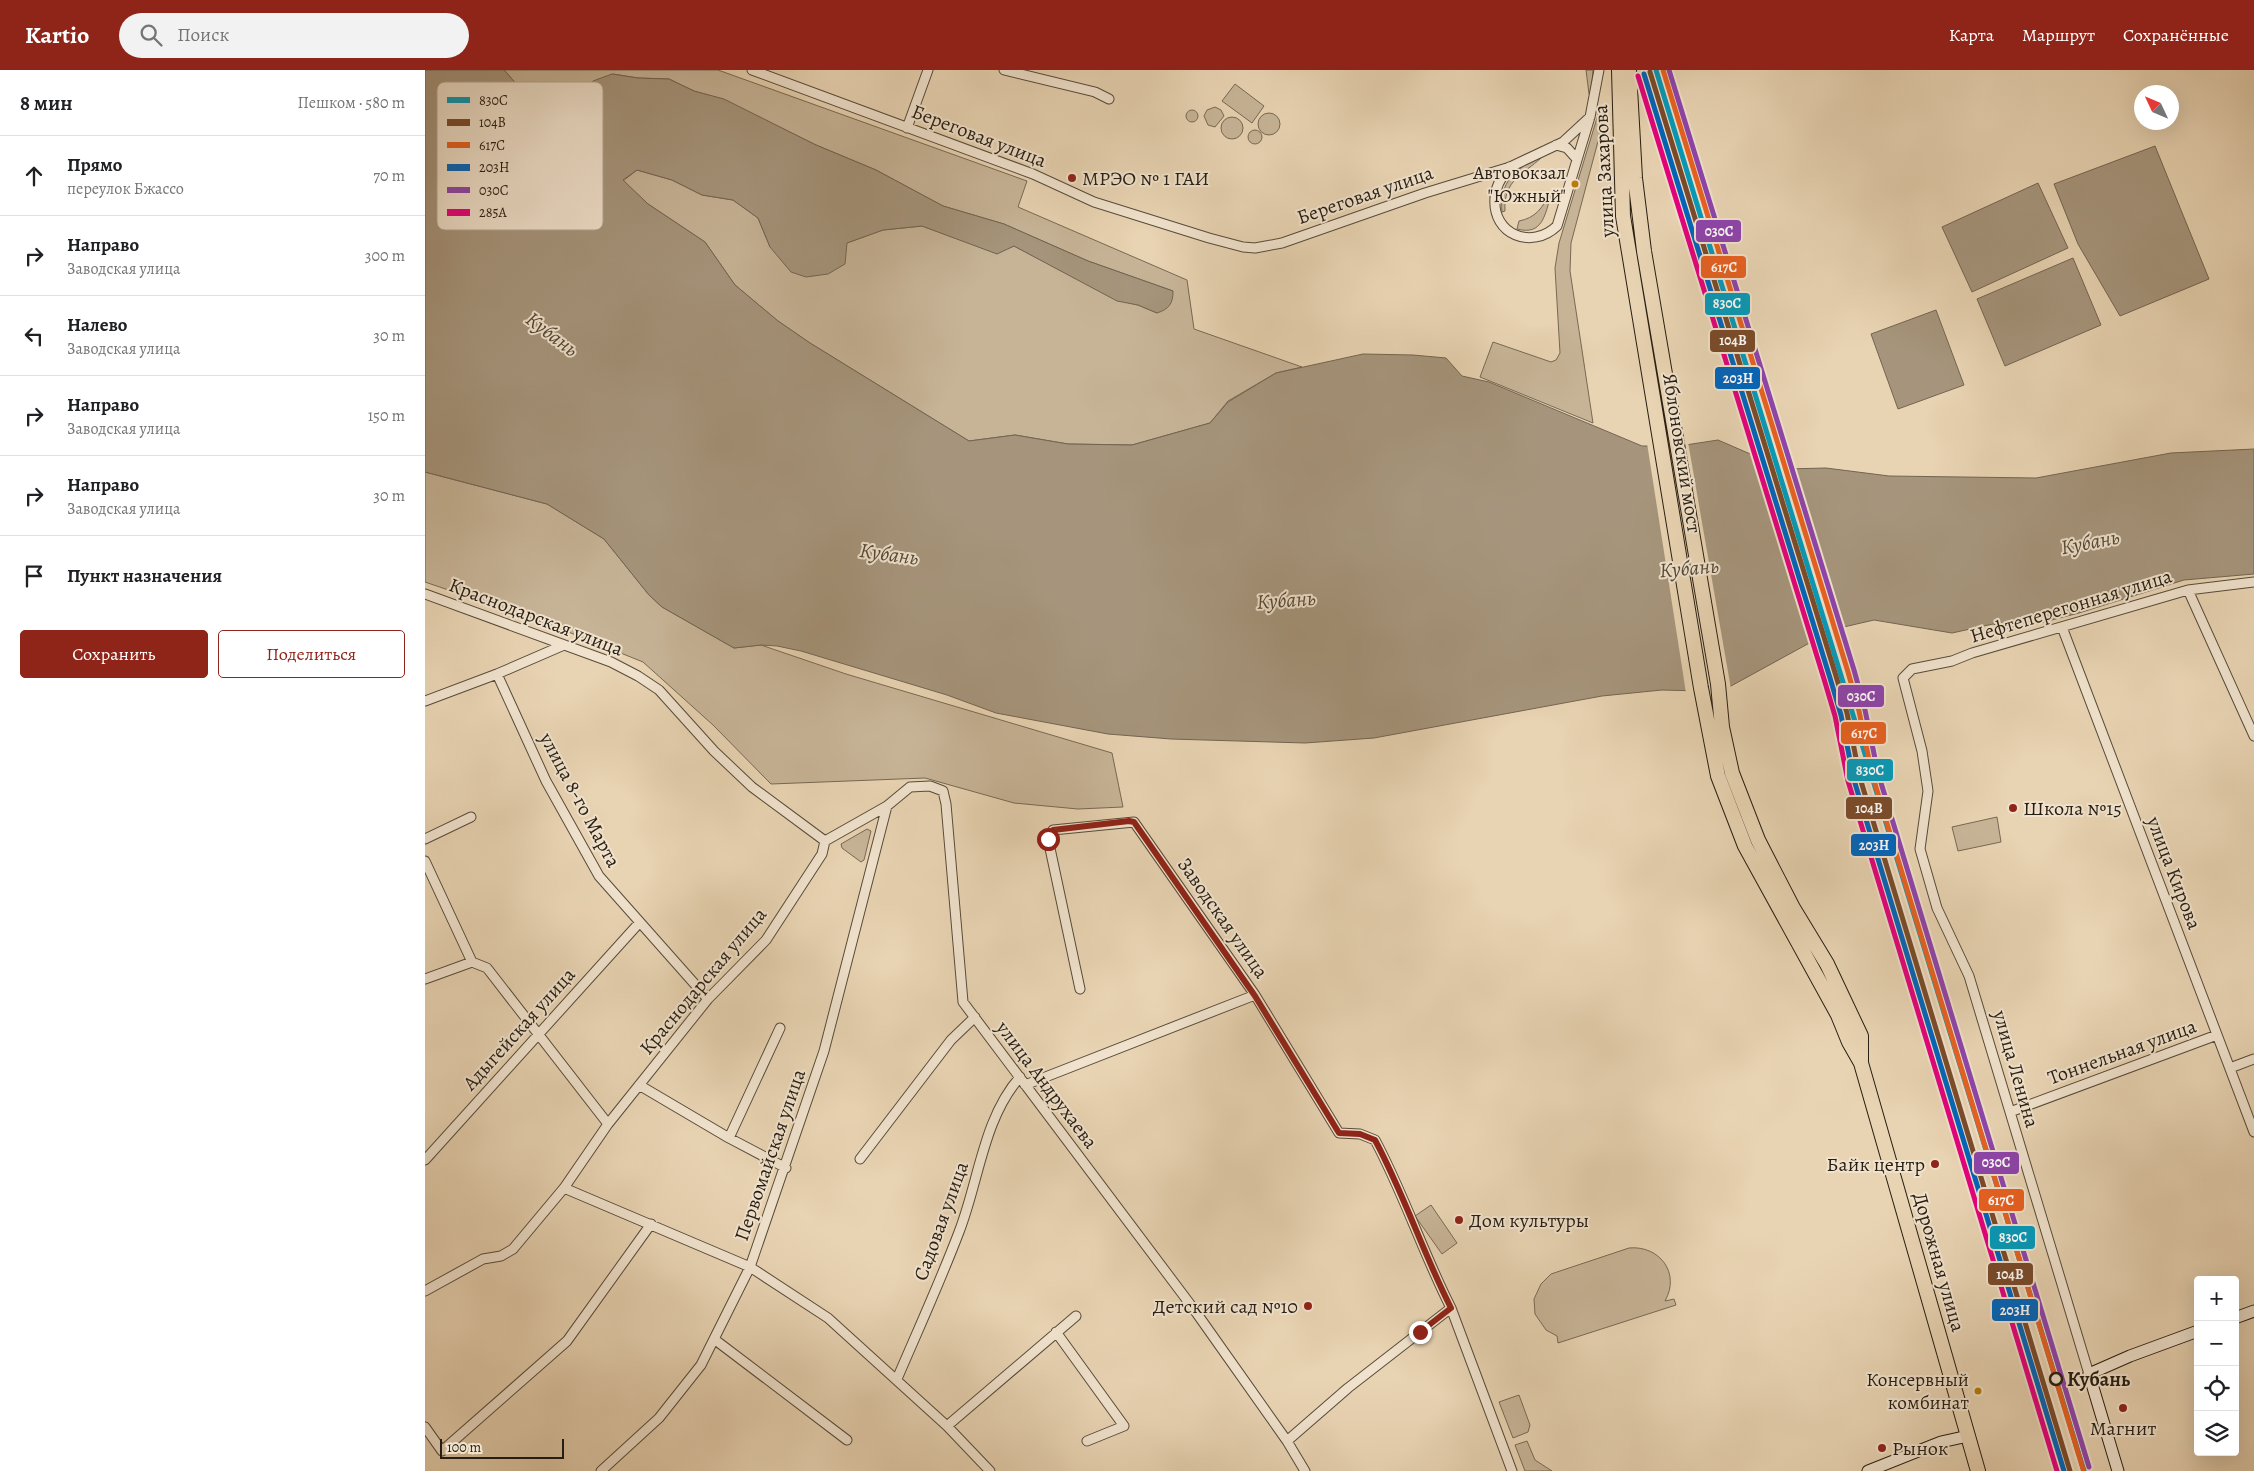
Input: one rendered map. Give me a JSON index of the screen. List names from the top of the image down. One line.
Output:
{"streets":{"main road":["улица Захарова","Яблоновский мост","Дорожная улица"],"street":["Береговая улица","Нефтеперегонная улица","Краснодарская улица","улица 8-го Марта","улица Кирова","Заводская улица","Адыгейская улица","Тоннельная улица","улица Ленина","улица Андрухаева","Первомайская улица","Садовая улица"]},"crossings":[["улица Захарова","Яблоновский мост"],["Яблоновский мост","Дорожная улица"],["Нефтеперегонная улица","улица Кирова"],["Нефтеперегонная улица","улица Ленина"],["Краснодарская улица","улица 8-го Марта"],["Краснодарская улица","улица Андрухаева"],["улица 8-го Марта","Адыгейская улица"],["улица Кирова","Тоннельная улица"],["Заводская улица","Садовая улица"],["Тоннельная улица","улица Ленина"],["улица Андрухаева","Первомайская улица"],["улица Андрухаева","Садовая улица"]],"water":["Кубань"],"places":["МРЭО № 1 ГАИ","Автовокзал \"Южный\"","Школа №15","Байк центр","Дом культуры","Детский сад №10","Кубань","Консервный комбинат","Магнит","Рынок"],"lines":["transit line 830С","transit line 617C","transit line 030C","transit line 104В","transit line 203Н","transit line 285А"],"legend":["830С","104В","617C","203Н","030C","285А"],"scale_bar":"100 m","north":"top left","page":{"header":"Kartio","search":"Поиск","nav":["Карта","Маршрут","Сохранённые"],"heading":["8 мин","Пешком · 580 m"],"list":[["Прямо","переулок Бжассо","70 m"],["Направо","Заводская улица","300 m"],["Налево","Заводская улица","30 m"],["Направо","Заводская улица","150 m"],["Направо","Заводская улица","30 m"],"Пункт назначения"],"buttons":["Сохранить","Поделиться"],"map_buttons":["+","−"],"scale":"100 m"}}
